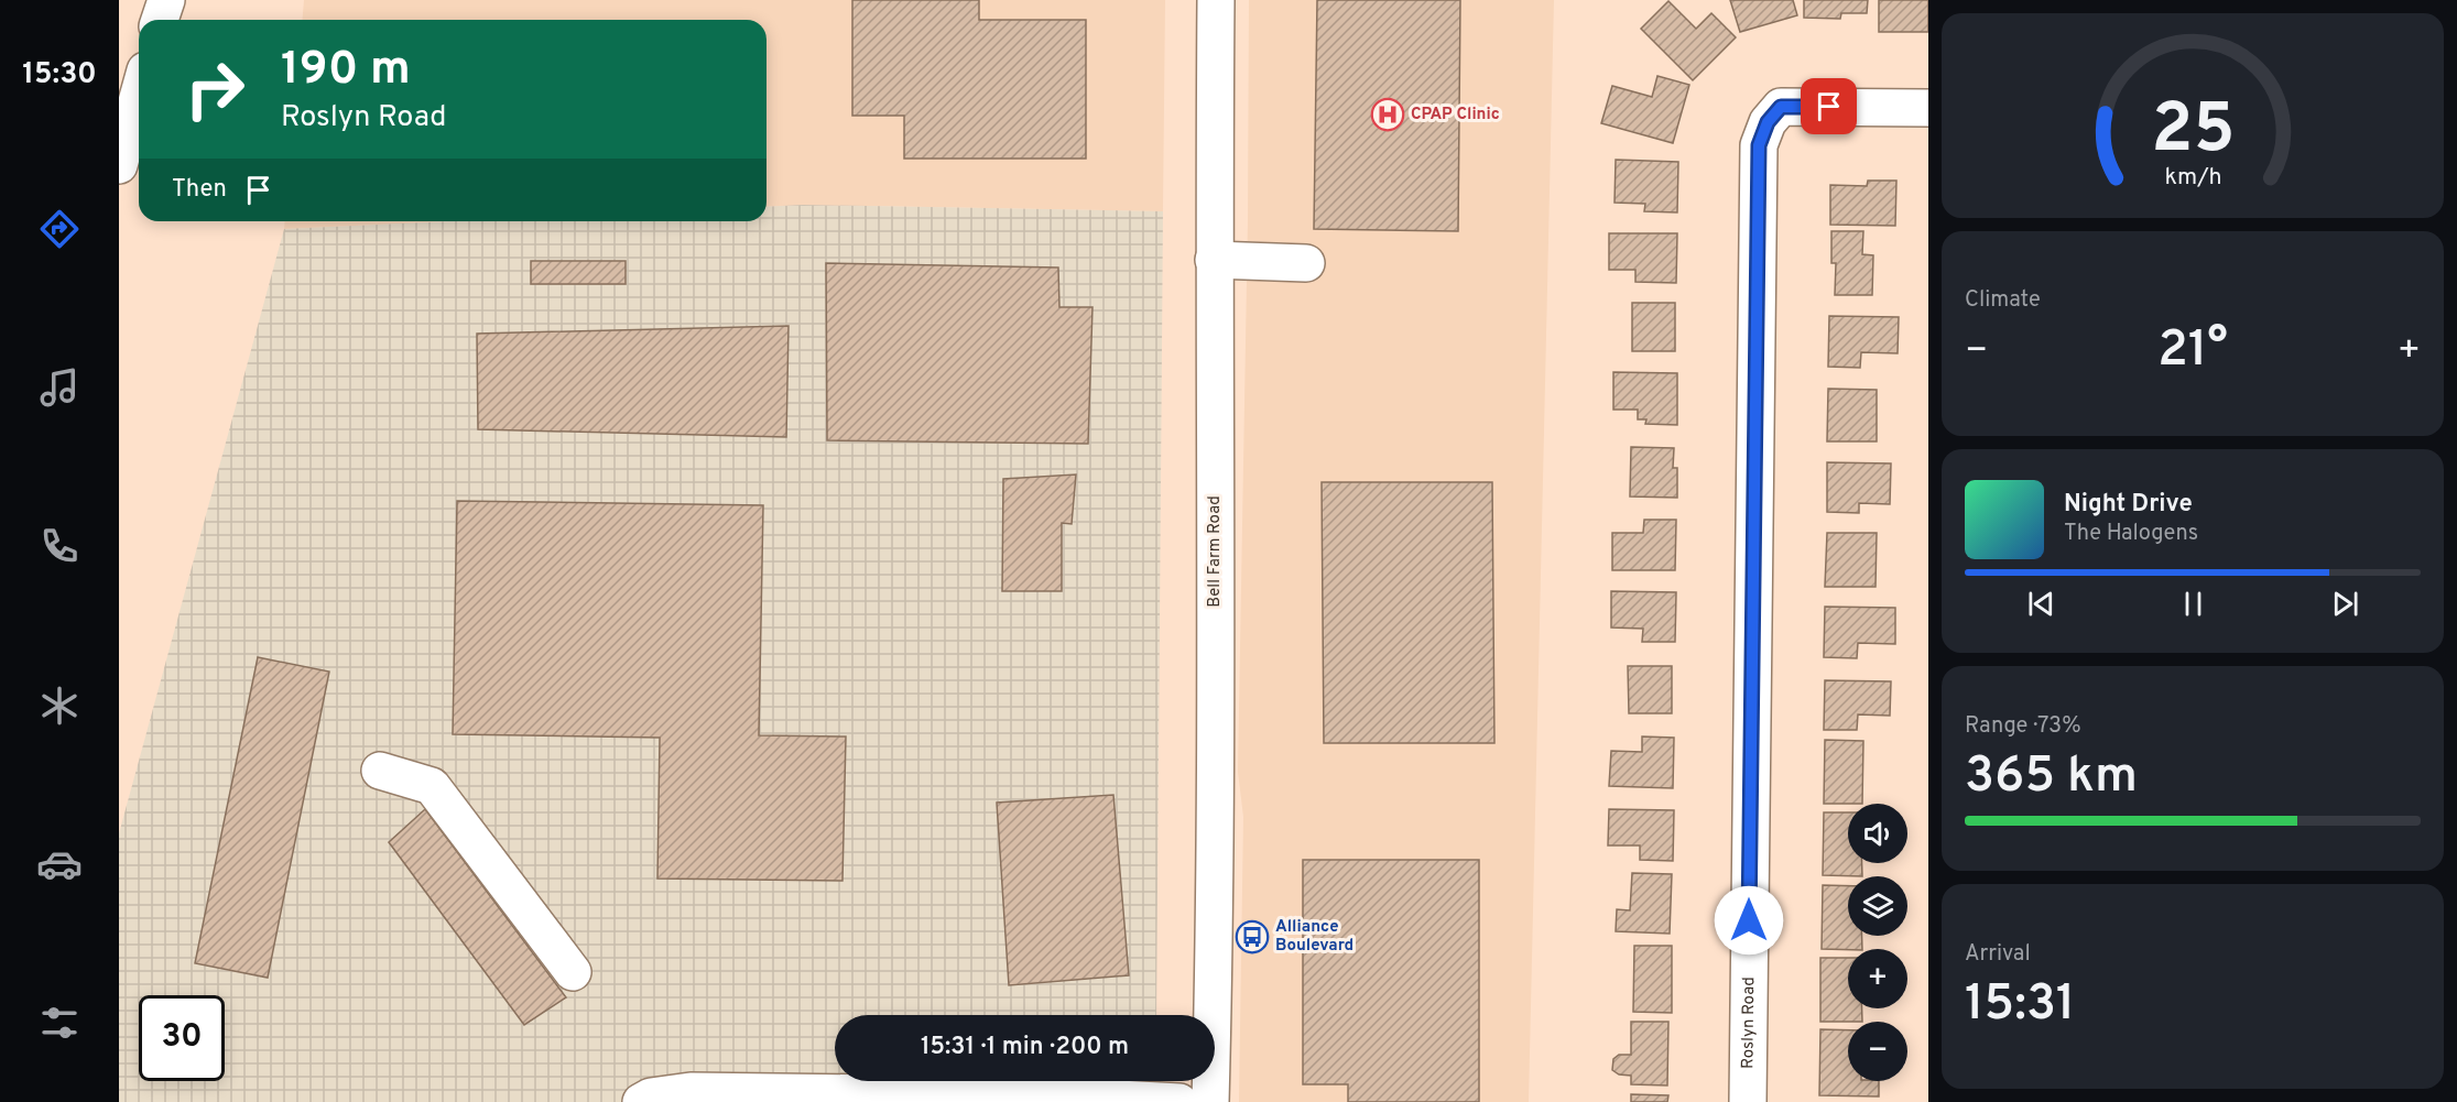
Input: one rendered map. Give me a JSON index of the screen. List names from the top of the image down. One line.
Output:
{"streets":{"main road":["Bell Farm Road","Roslyn Road"]},"places":{"hospital":["CPAP Clinic"],"bus stop":["Alliance Boulevard"]},"page":{"tabs":"15:30","turn":["190 m","Roslyn Road"],"then":"Then","tile":["Climate",["Range · 73%","365 km"],["Arrival","15:31"]],"heat":["−","21°","+"],"song":["Night Drive","The Halogens"],"map_buttons":["+","−"],"limit":"30","trip":"15:31 · 1 min · 200 m","gauge":["25","km/h"]}}
